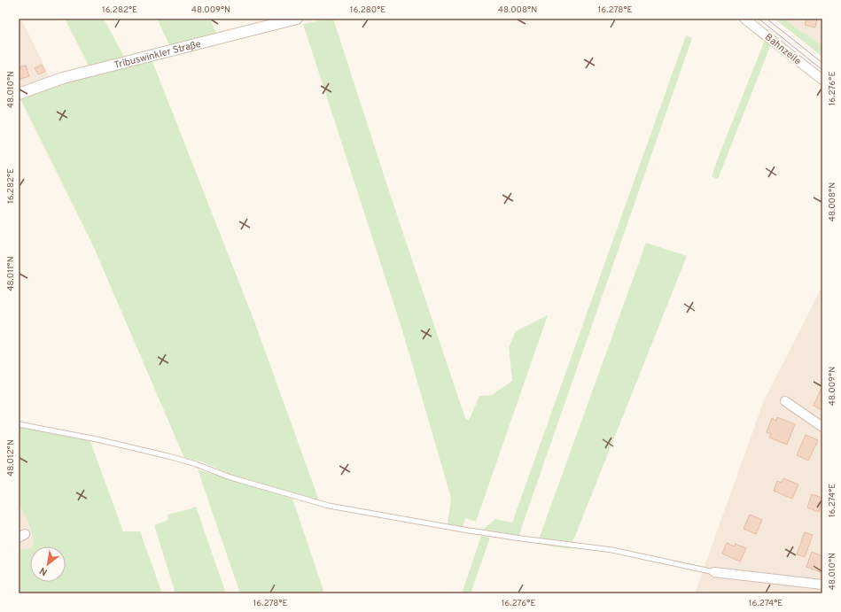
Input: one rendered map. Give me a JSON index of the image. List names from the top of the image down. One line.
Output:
{"streets":{"street":["Bahnzeile","Tribuswinkler Straße"]},"north":"bottom left","coordinates":["16.282°E","48.009°N","16.280°E","48.008°N","16.278°E","16.276°E","48.010°N","48.011°N","48.012°N","16.274°E"]}
